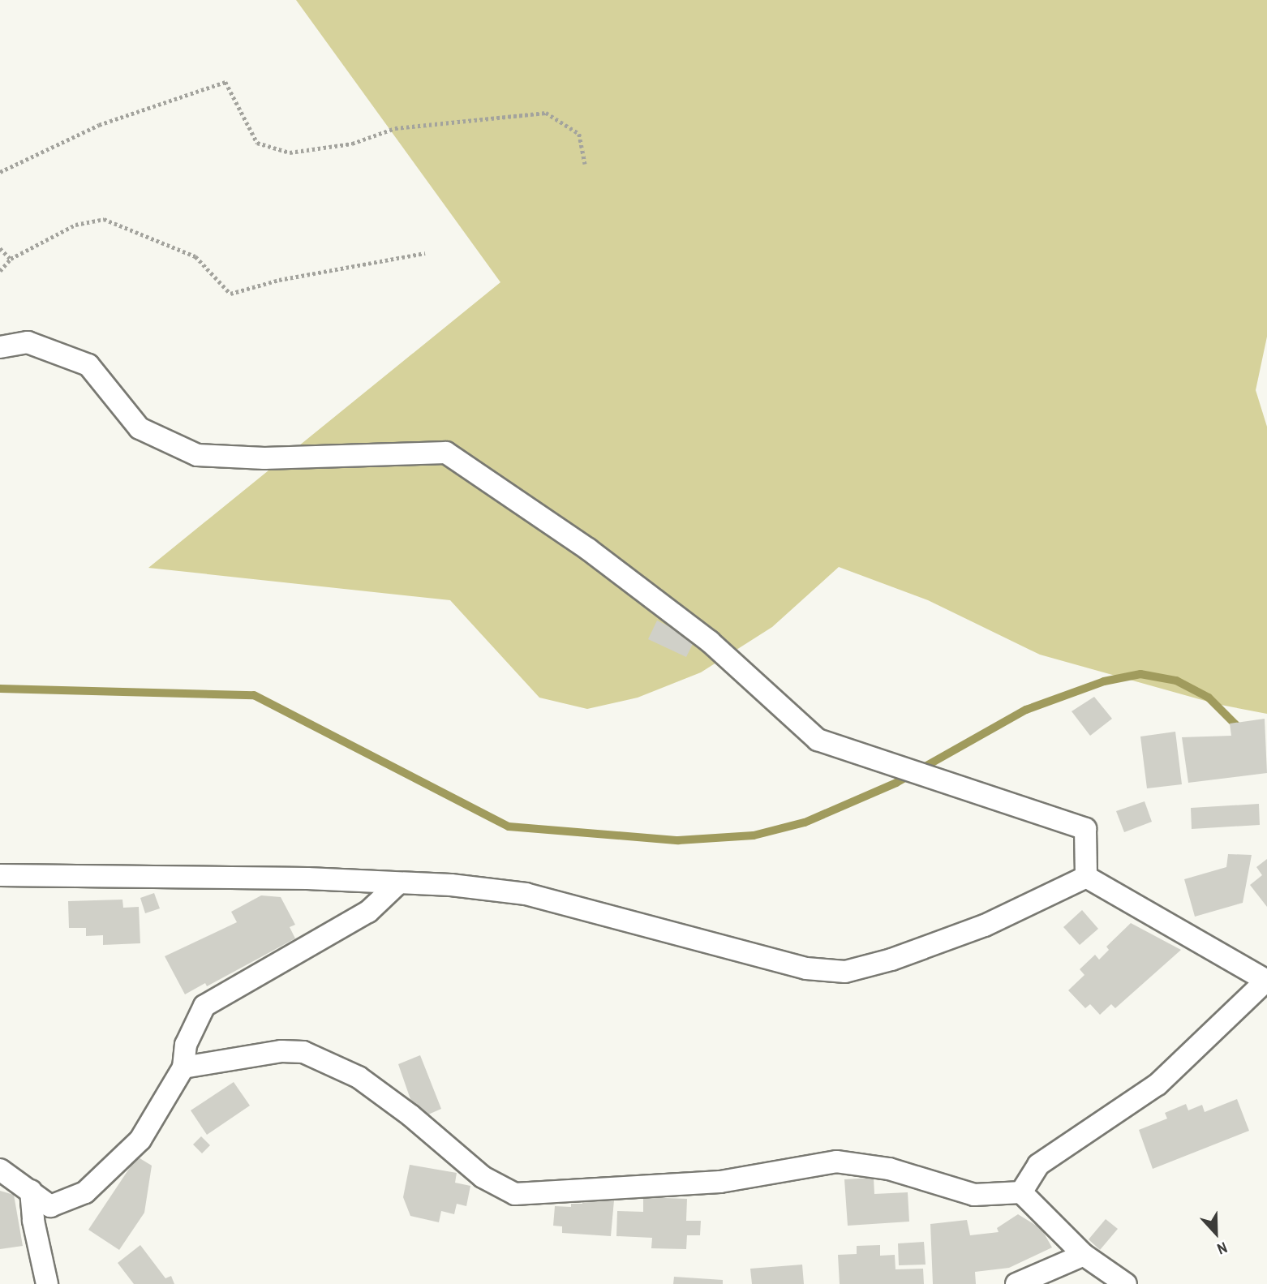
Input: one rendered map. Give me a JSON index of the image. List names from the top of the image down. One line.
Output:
{"north":"bottom"}
